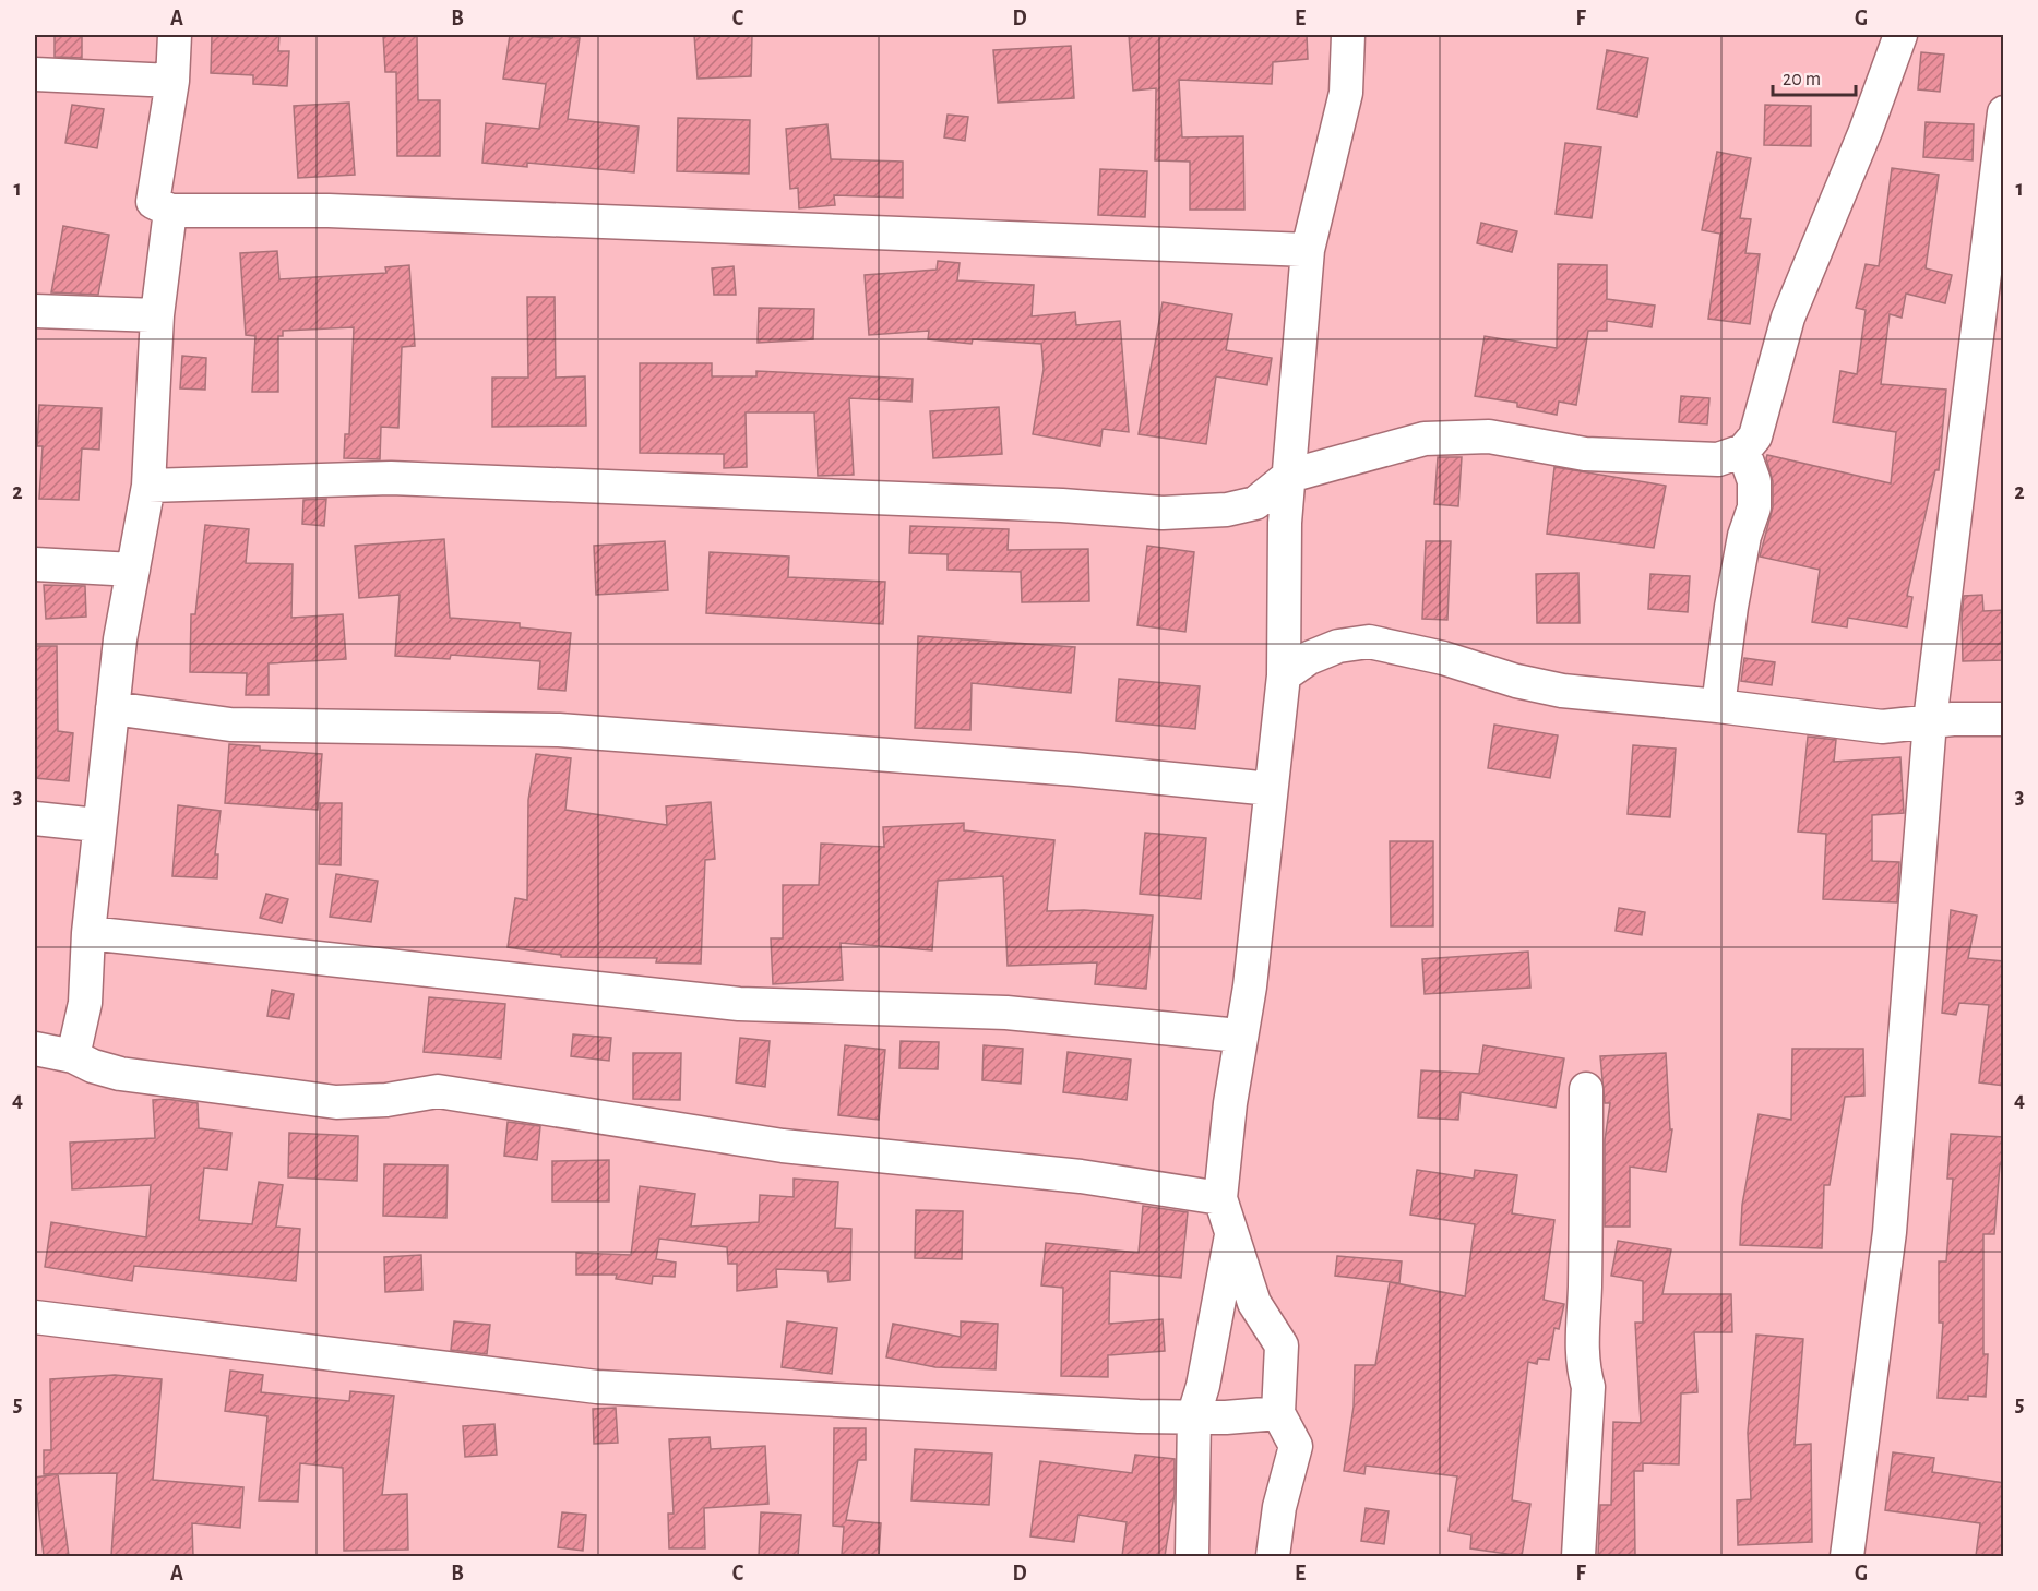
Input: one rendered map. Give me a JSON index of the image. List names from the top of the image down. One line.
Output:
{"scale_bar":"20 m","grid":{"columns":["A","B","C","D","E","F","G"],"rows":["1","2","3","4","5"]}}
